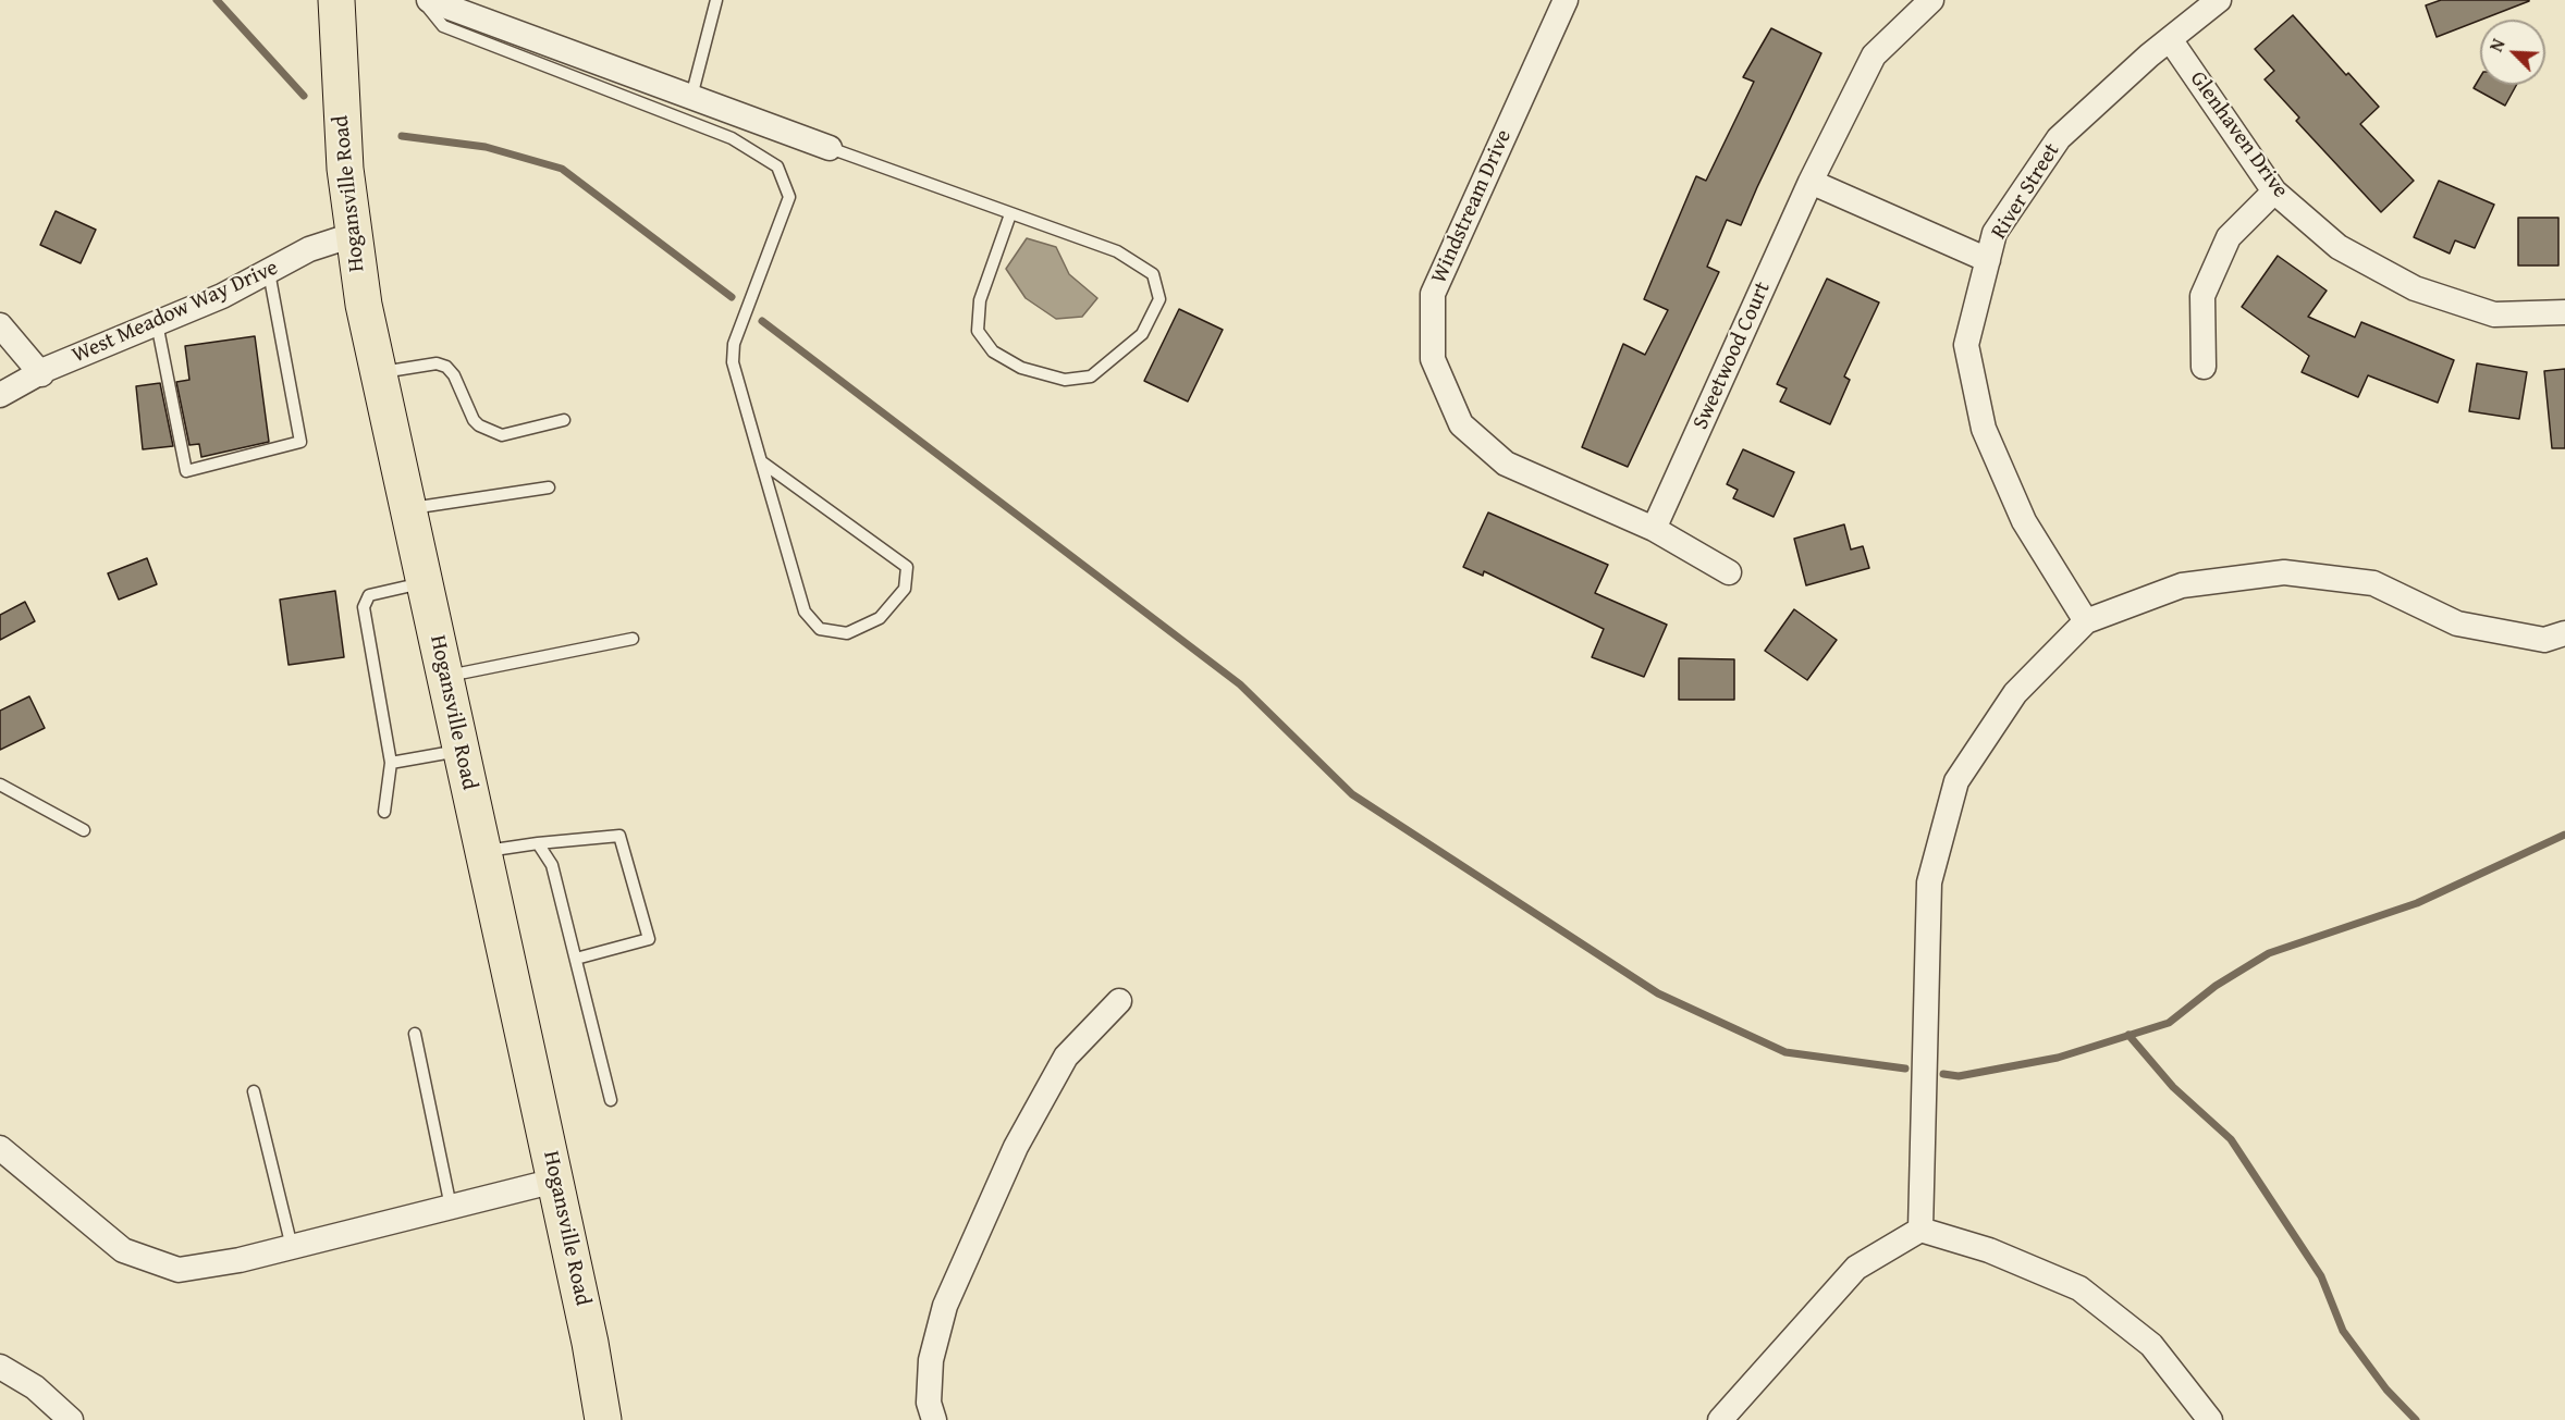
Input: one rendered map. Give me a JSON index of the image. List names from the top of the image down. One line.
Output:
{"streets":{"main road":["Hogansville Road"],"street":["Glenhaven Drive","River Street","Windstream Drive","West Meadow Way Drive","Sweetwood Court"]},"crossings":[["Glenhaven Drive","River Street"],["Hogansville Road","West Meadow Way Drive"],["Windstream Drive","Sweetwood Court"]],"north":"top left"}
